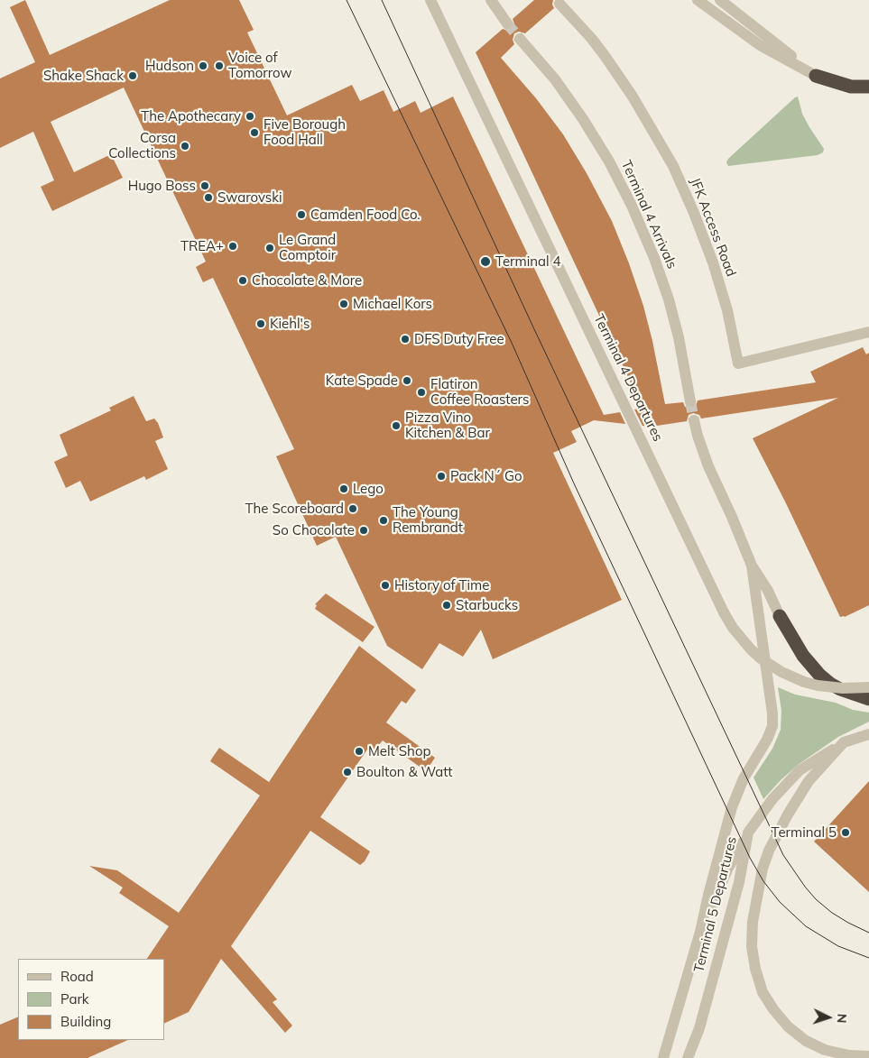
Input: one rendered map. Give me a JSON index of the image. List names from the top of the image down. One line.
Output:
{"streets":{"street":["Terminal 4 Arrivals","JFK Access Road","Terminal 4 Departures","Terminal 5 Departures"]},"places":["Hudson","Voice of Tomorrow","Shake Shack","The Apothecary","Five Borough Food Hall","Corsa Collections","Hugo Boss","Swarovski","Camden Food Co.","TREA+","Le Grand Comptoir","Terminal 4","Chocolate & More","Michael Kors","Kiehl's","DFS Duty Free","Kate Spade","Flatiron Coffee Roasters","Pizza Vino Kitchen & Bar","Pack N´ Go","Lego","The Scoreboard","The Young Rembrandt","So Chocolate","History of Time","Starbucks","Melt Shop","Boulton & Watt","Terminal 5"],"legend":["Road","Park","Building"],"north":"right"}
